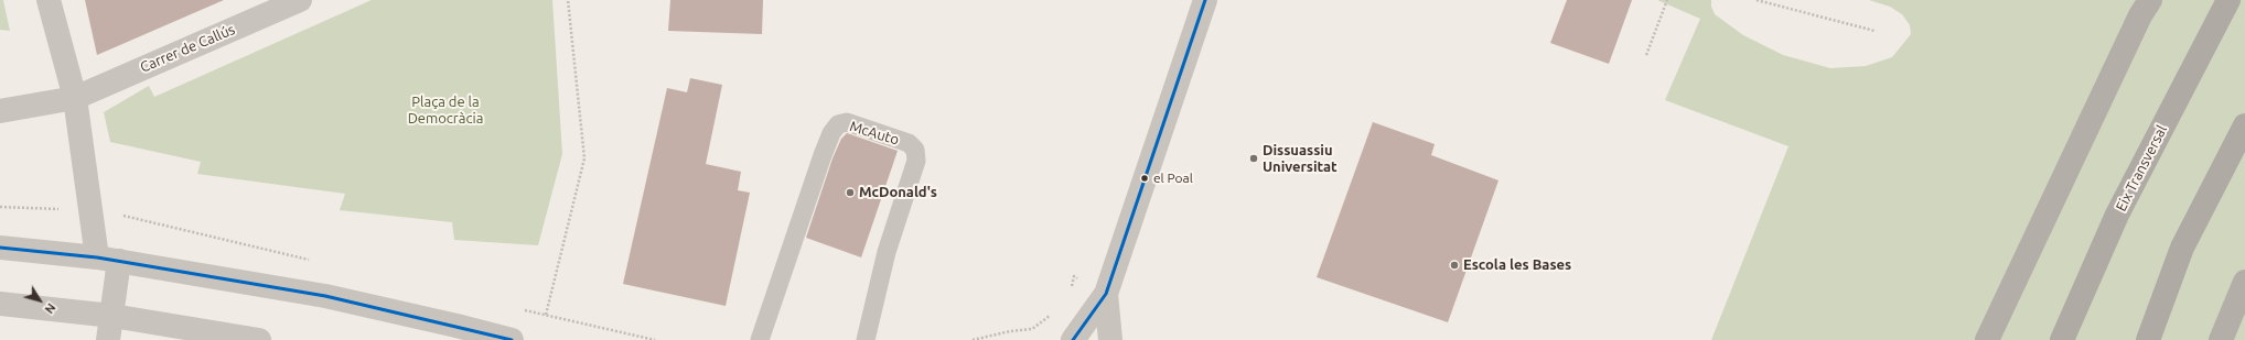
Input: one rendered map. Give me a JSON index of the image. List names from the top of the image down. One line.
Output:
{"streets":{"highway":["Eix Transversal"],"street":["Carrer de Callús"],"lane":["McAuto"]},"parks":["Plaça de la Democràcia"],"places":["Dissuassiu Universitat","el Poal","McDonald's","Escola les Bases"],"north":"bottom right"}
